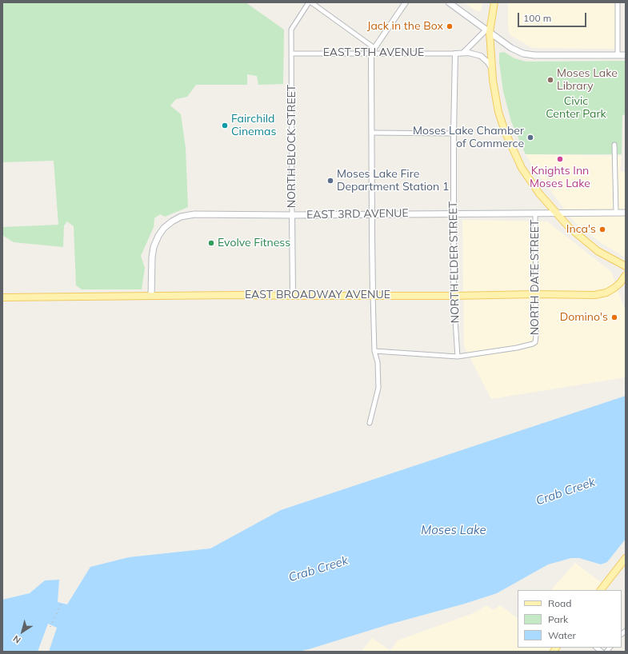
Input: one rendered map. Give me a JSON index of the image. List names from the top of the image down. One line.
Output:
{"streets":{"main road":["EAST 3RD AVENUE","EAST BROADWAY AVENUE"],"street":["EAST 5TH AVENUE","NORTH BLOCK STREET","NORTH ELDER STREET","NORTH DATE STREET"]},"crossings":[["EAST 5TH AVENUE","NORTH BLOCK STREET"],["EAST 5TH AVENUE","NORTH ELDER STREET"],["NORTH BLOCK STREET","EAST 3RD AVENUE"],["NORTH BLOCK STREET","EAST BROADWAY AVENUE"],["EAST 3RD AVENUE","NORTH ELDER STREET"],["EAST 3RD AVENUE","NORTH DATE STREET"],["EAST 3RD AVENUE","EAST BROADWAY AVENUE"],["NORTH ELDER STREET","NORTH DATE STREET"],["NORTH ELDER STREET","EAST BROADWAY AVENUE"],["NORTH DATE STREET","EAST BROADWAY AVENUE"]],"water":["Crab Creek","Moses Lake"],"parks":["Civic Center Park"],"places":["Jack in the Box","Moses Lake Library","Fairchild Cinemas","Moses Lake Chamber of Commerce","Knights Inn Moses Lake","Moses Lake Fire Department Station 1","Inca's","Evolve Fitness","Domino's"],"legend":["Road","Park","Water"],"scale_bar":"100 m","north":"bottom left"}
